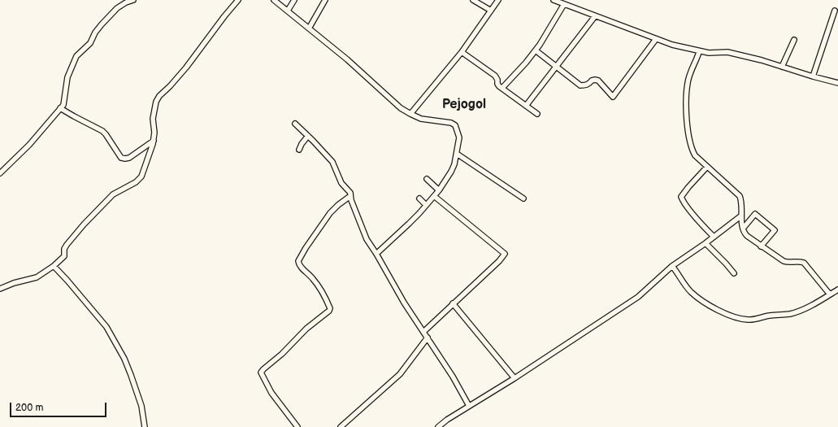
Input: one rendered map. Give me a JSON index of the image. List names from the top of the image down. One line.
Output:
{"districts":["Pejogol"],"scale_bar":"200 m"}
